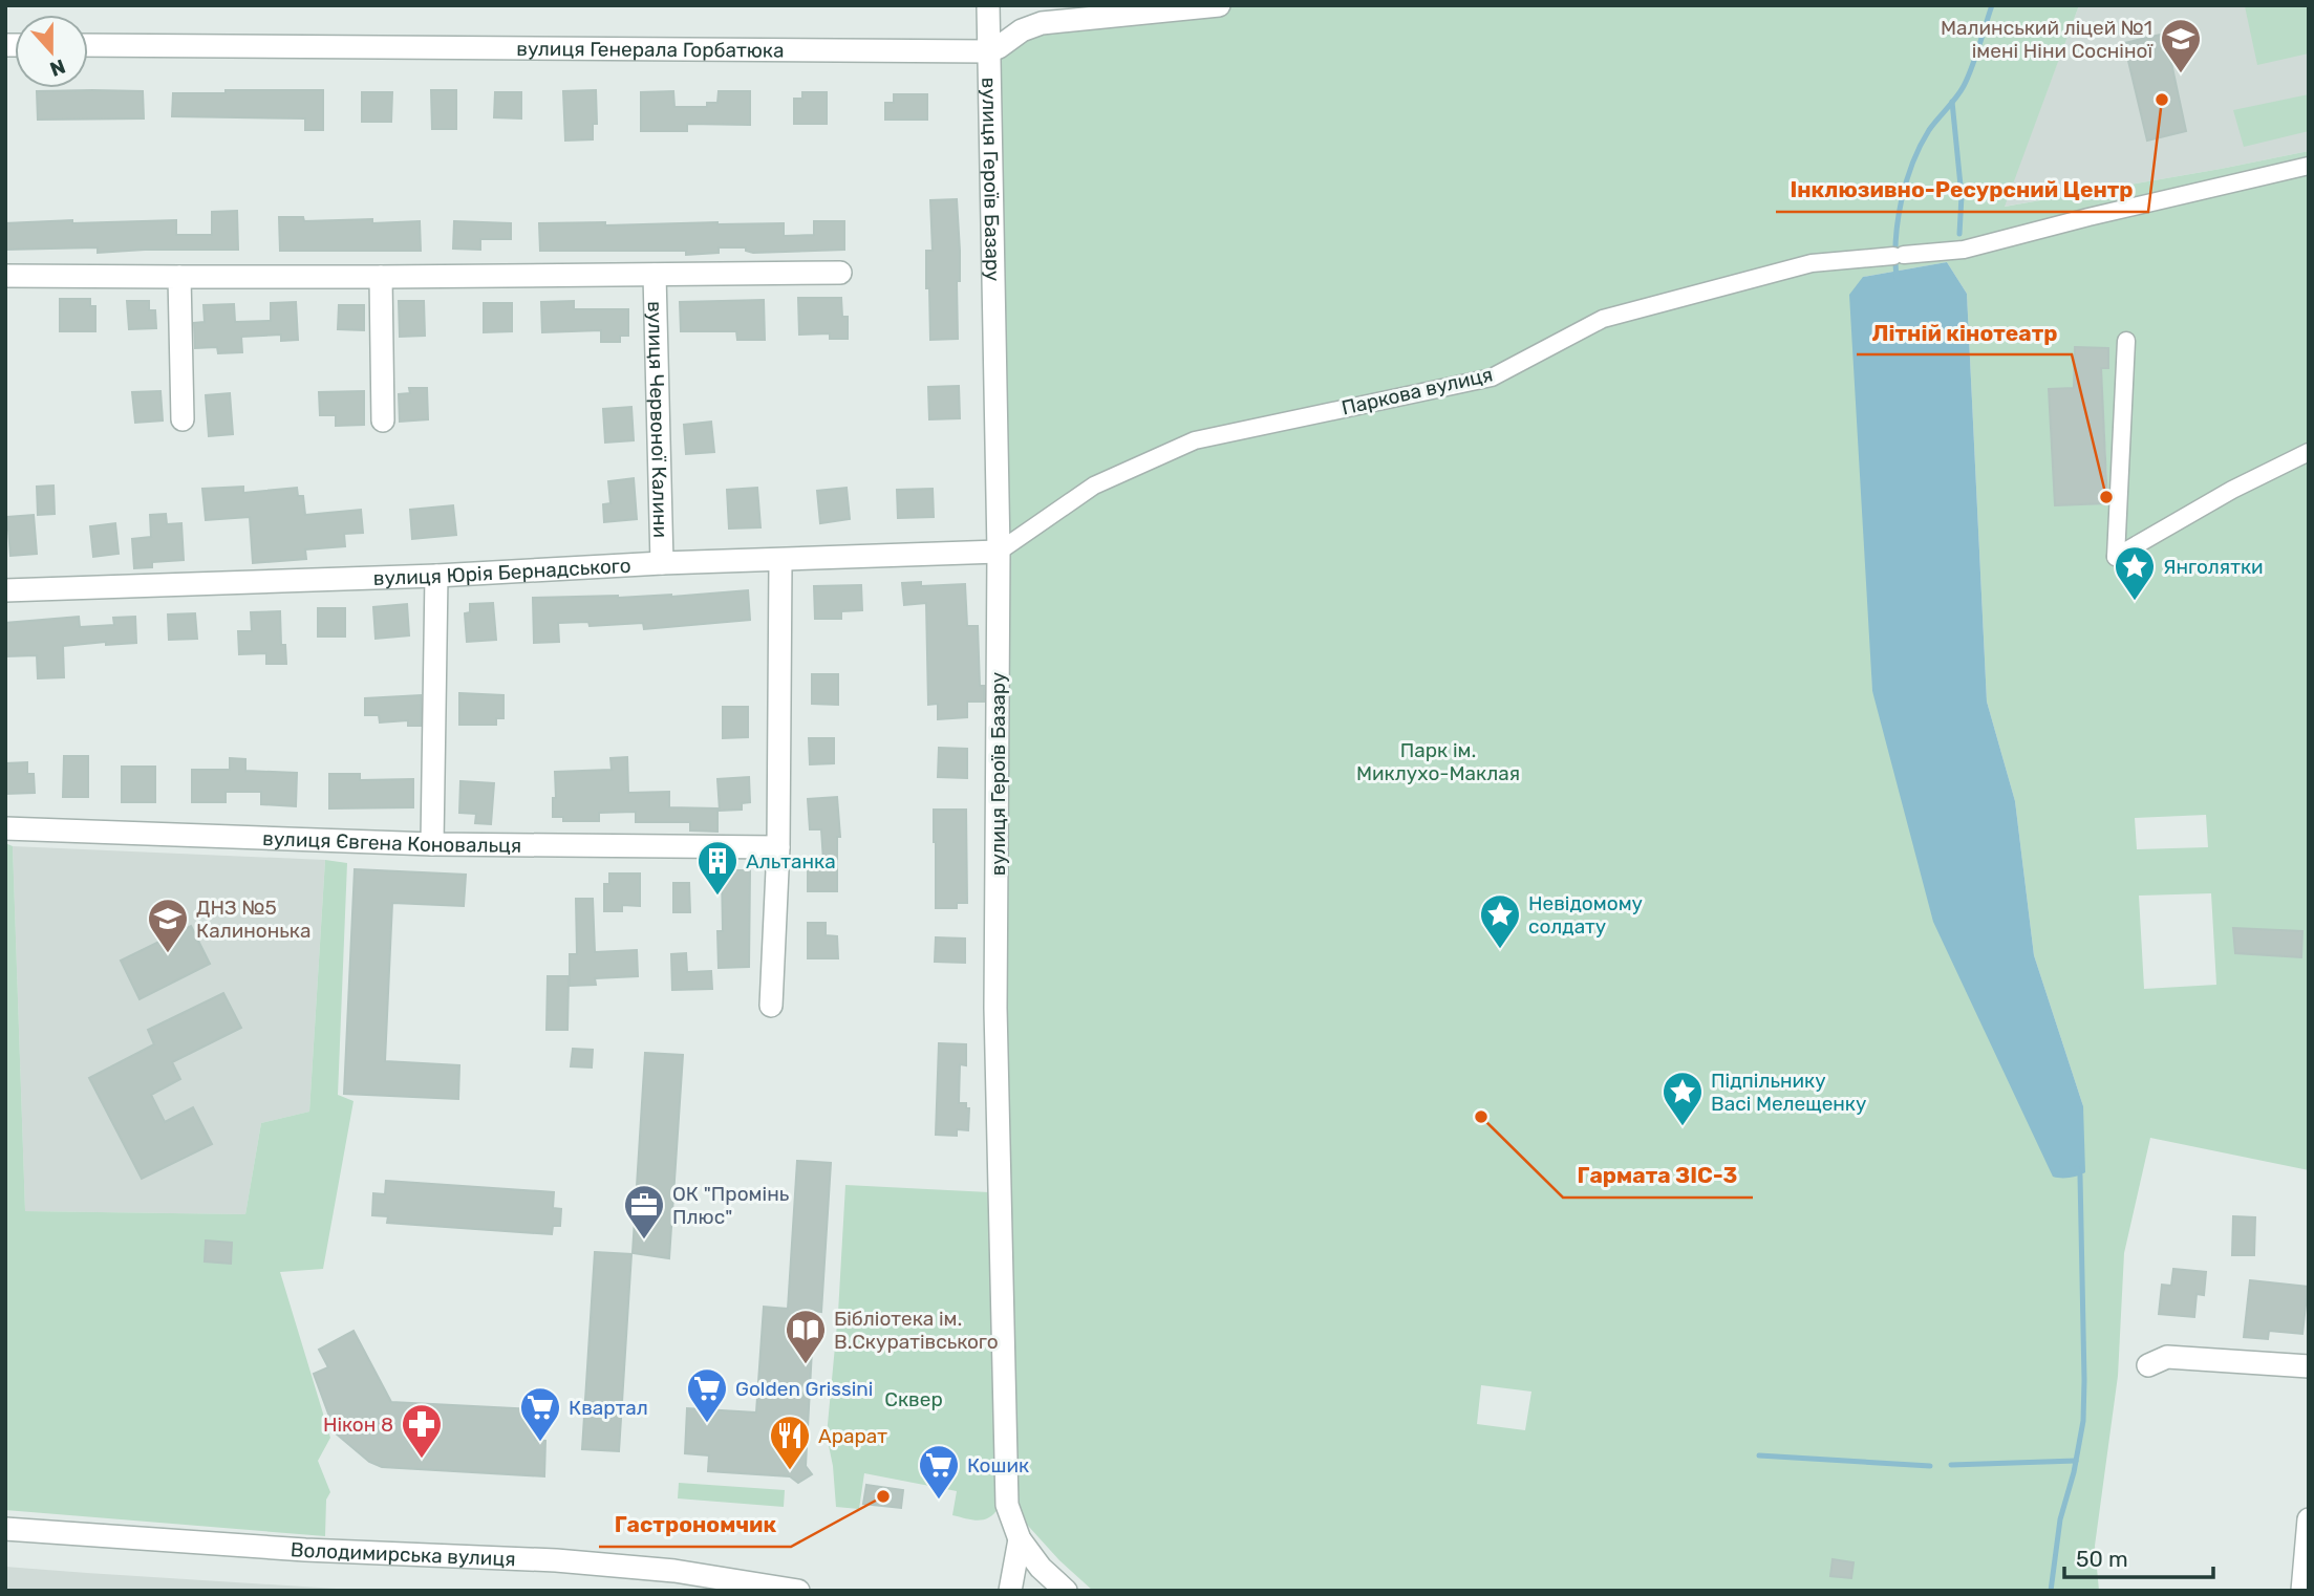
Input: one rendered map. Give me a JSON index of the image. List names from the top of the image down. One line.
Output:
{"streets":{"street":["вулиця Генерала Горбатюка","вулиця Героїв Базару","Паркова вулиця","вулиця Червоної Калини","вулиця Юрія Бернадського","вулиця Євгена Коновальця","Володимирська вулиця"]},"crossings":[["вулиця Генерала Горбатюка","вулиця Героїв Базару"],["вулиця Героїв Базару","Паркова вулиця"],["вулиця Героїв Базару","вулиця Юрія Бернадського"],["Паркова вулиця","вулиця Юрія Бернадського"],["вулиця Червоної Калини","вулиця Юрія Бернадського"]],"parks":["Парк ім. Миклухо-Маклая","Сквер"],"places":{"school or university":["Малинський ліцей №1 імені Ніни Сосніної","ДНЗ №5 Калинонька"],"other":["Інклюзивно-Ресурсний Центр","Літній кінотеатр","Гармата ЗІС-3","Гастрономчик"],"place":["Янголятки","Невідомому солдату","Підпільнику Васі Мелещенку"],"building":["Альтанка"],"office":["ОК \"Промінь Плюс\""],"library":["Бібліотека ім. В.Скуратівського"],"supermarket":["Golden Grissini","Квартал","Кошик"],"pharmacy":["Нікон 8"],"restaurant":["Арарат"]},"scale_bar":"50 m","north":"bottom"}
